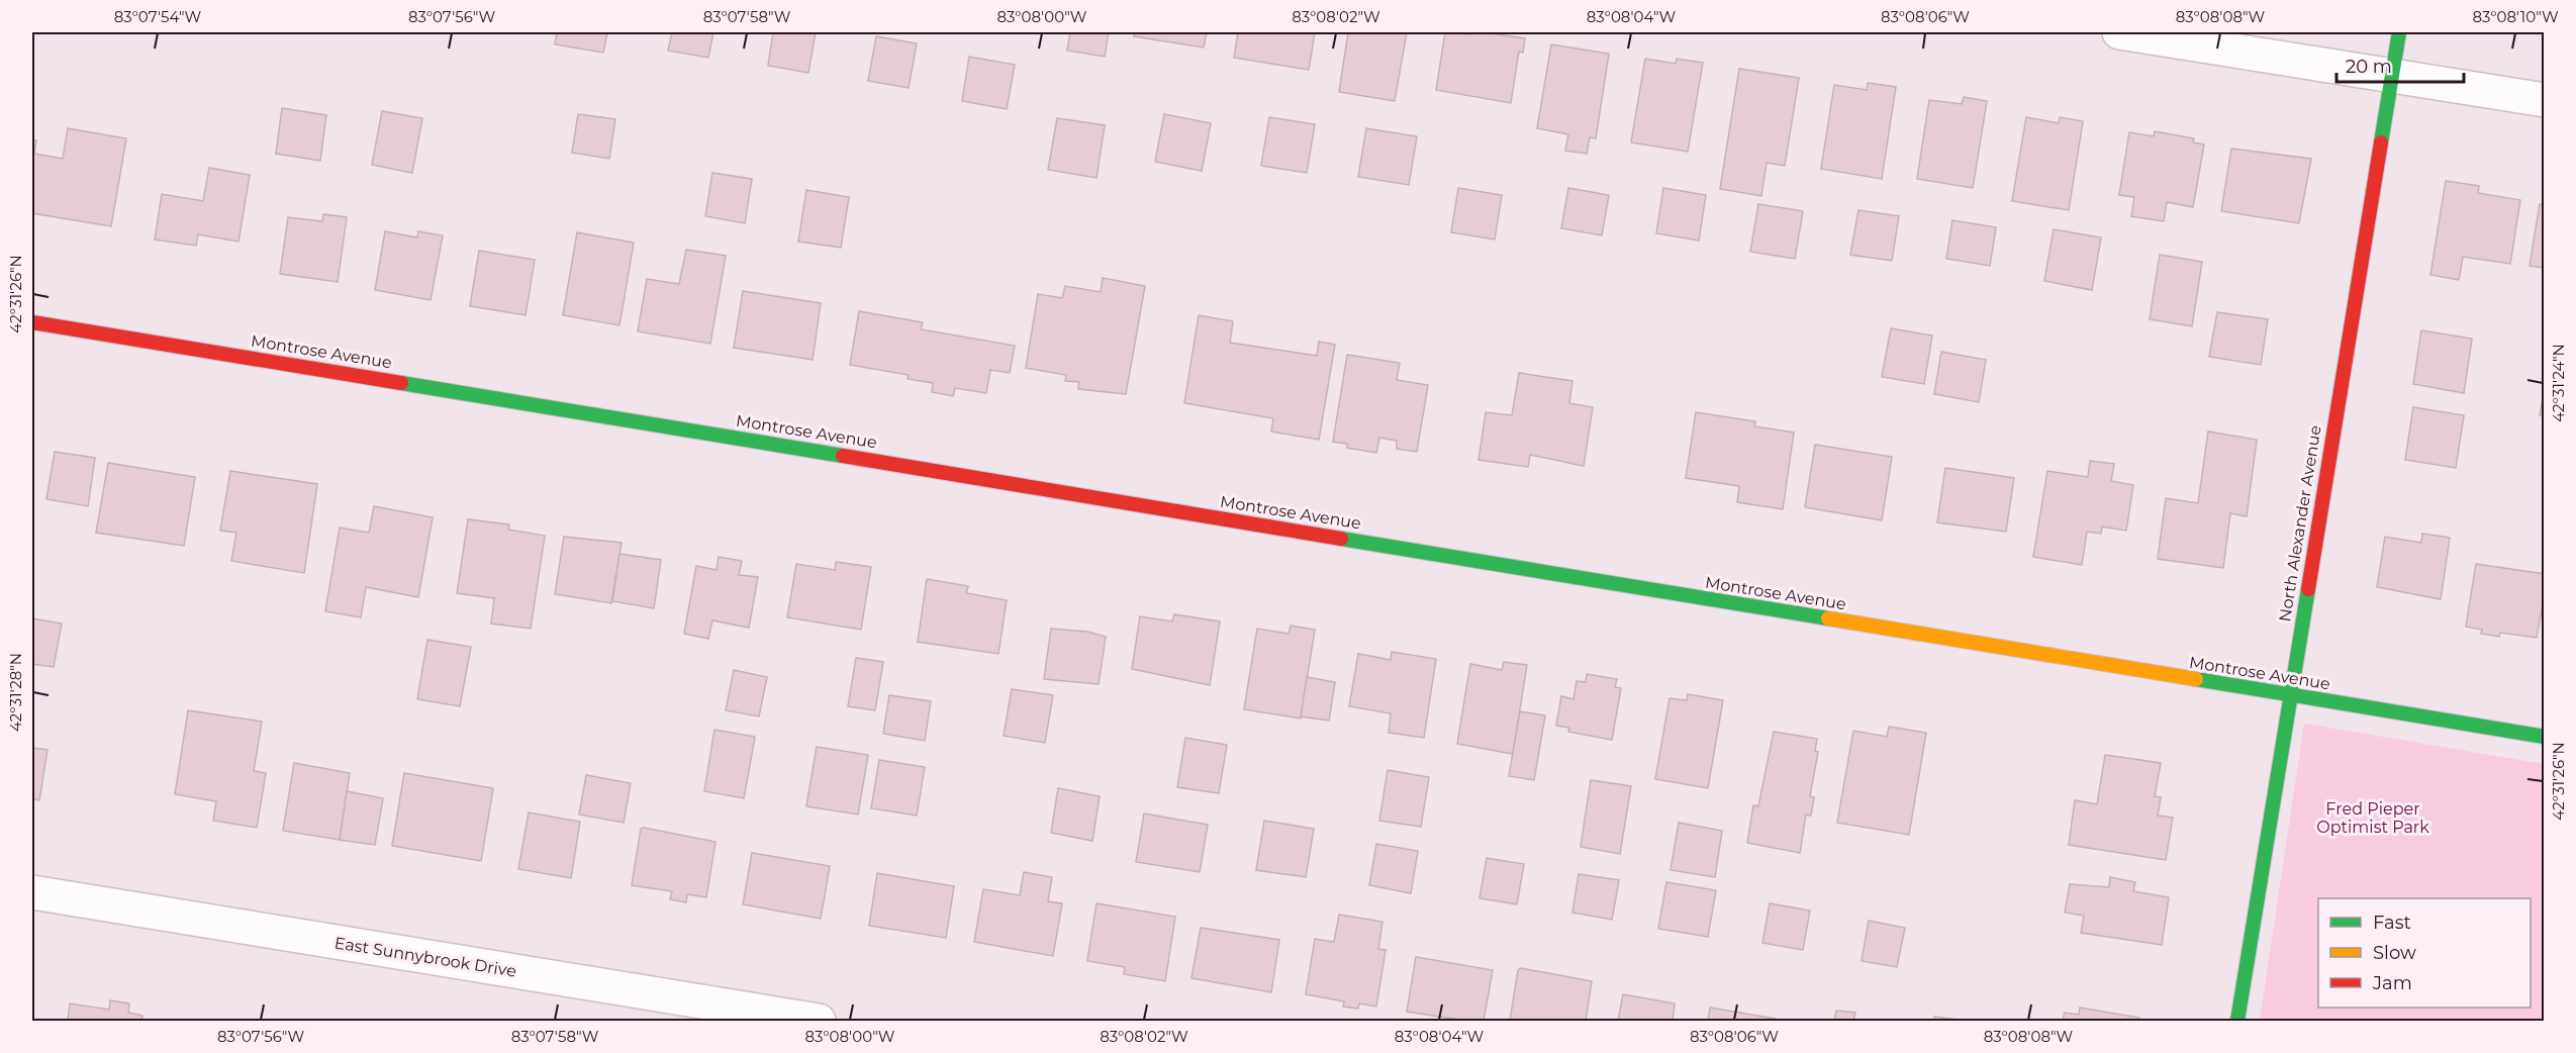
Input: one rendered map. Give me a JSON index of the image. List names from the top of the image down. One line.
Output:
{"streets":{"street":["Montrose Avenue","North Alexander Avenue","East Sunnybrook Drive"]},"crossings":[["Montrose Avenue","North Alexander Avenue"]],"parks":["Fred Pieper Optimist Park"],"legend":["Fast","Slow","Jam"],"scale_bar":"20 m","coordinates":["83°07'54\"W","83°07'56\"W","83°07'58\"W","83°08'00\"W","83°08'02\"W","83°08'04\"W","83°08'06\"W","83°08'08\"W","83°08'10\"W","42°31'26\"N","42°31'24\"N","42°31'28\"N"]}
